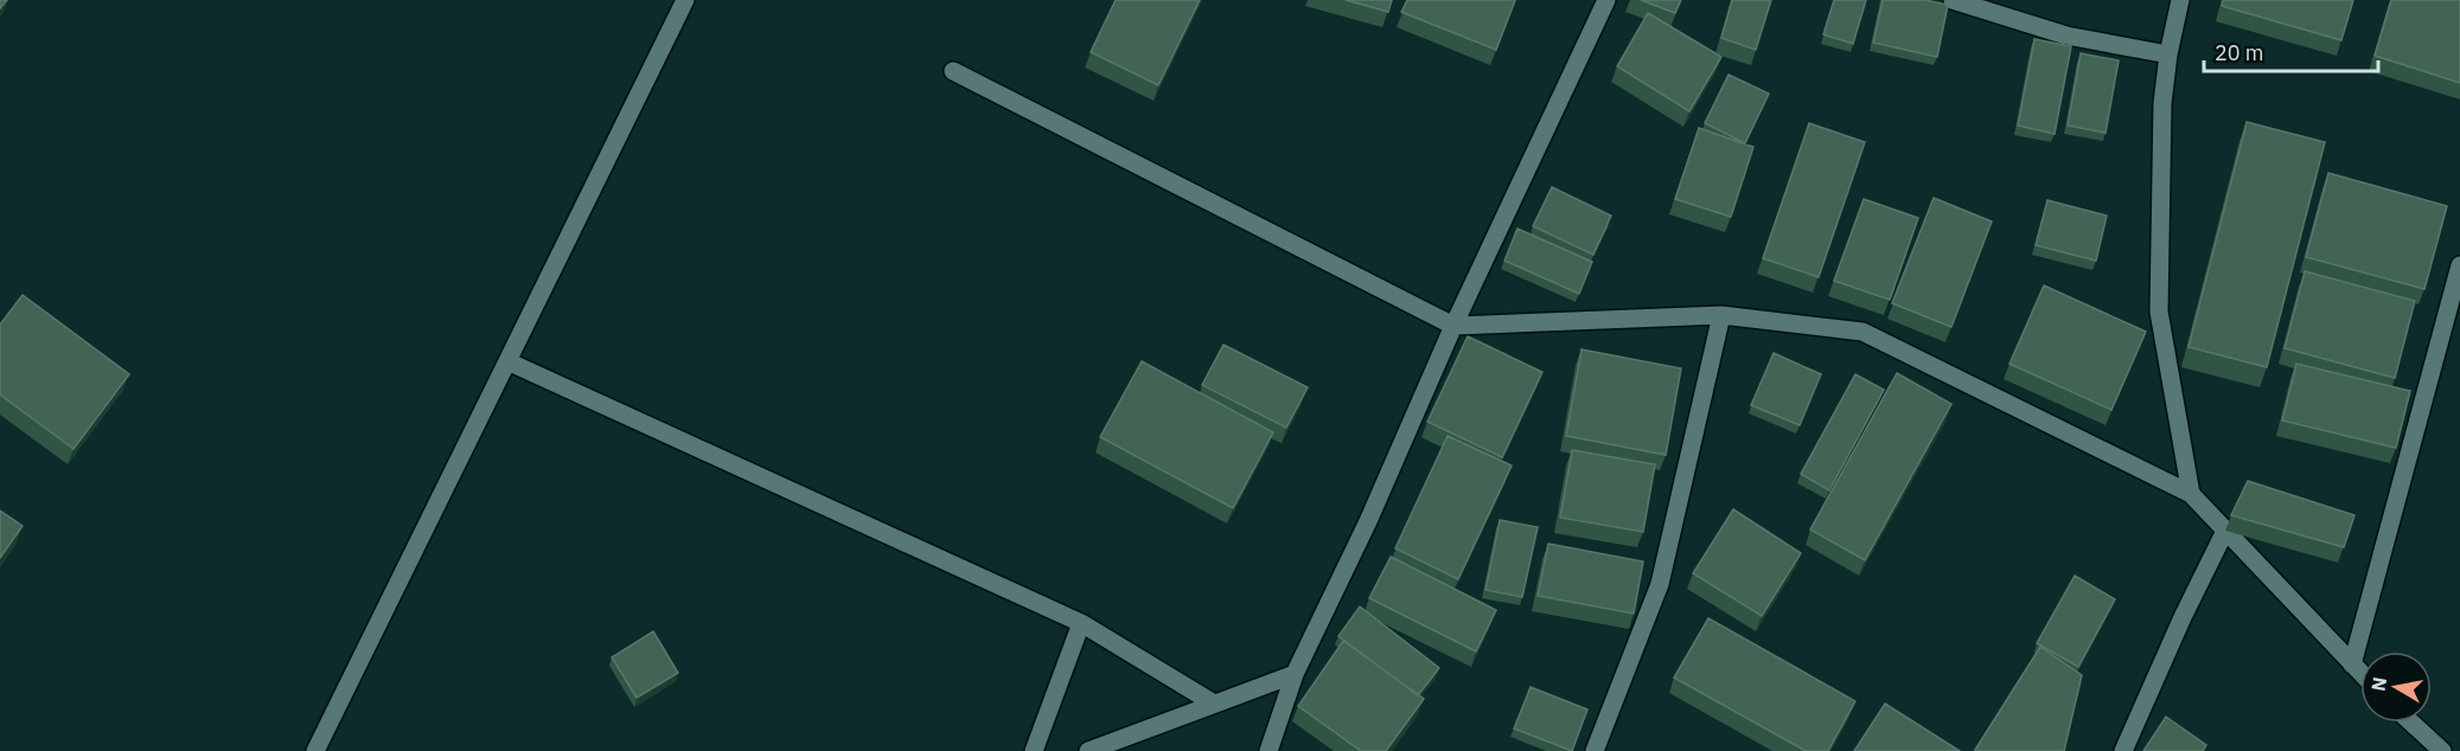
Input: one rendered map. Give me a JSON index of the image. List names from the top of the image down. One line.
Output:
{"scale_bar":"20 m","north":"left"}
